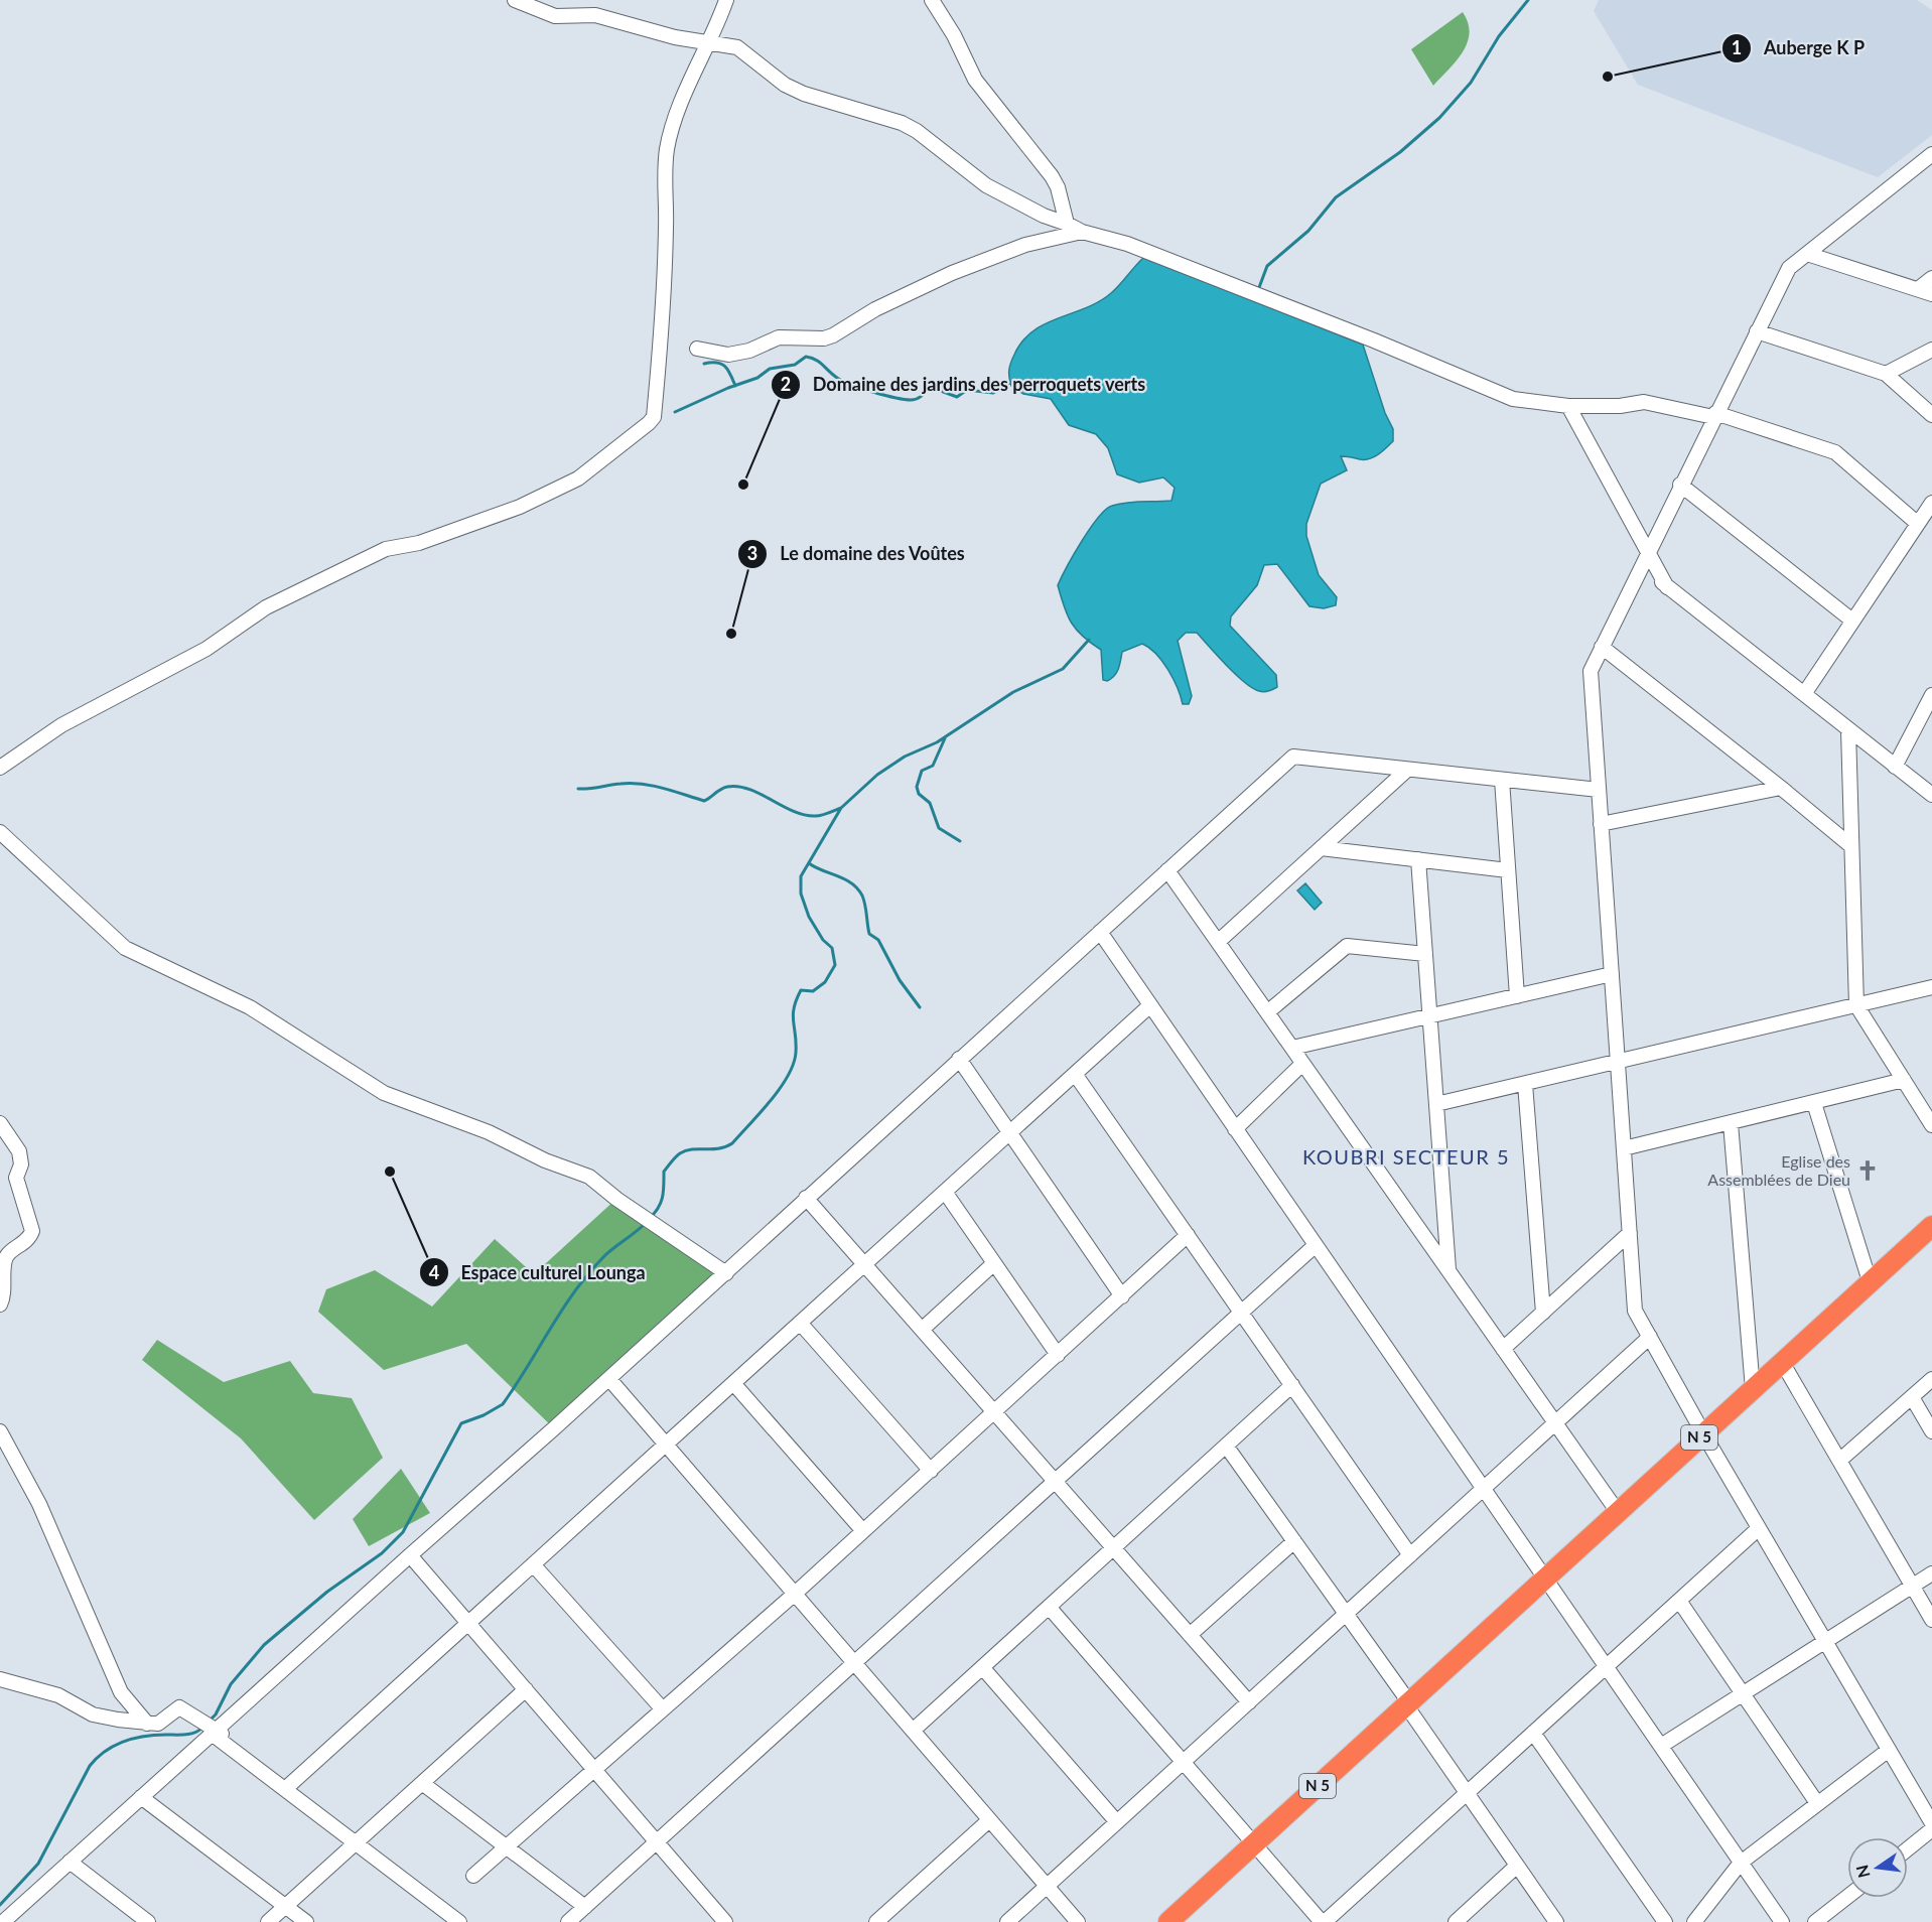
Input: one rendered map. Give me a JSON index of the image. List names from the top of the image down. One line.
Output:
{"streets":{"highway":["N 5"]},"districts":["KOUBRI SECTEUR 5"],"places":{"other":["Auberge K P","Domaine des jardins des perroquets verts","Le domaine des Voûtes","Espace culturel Lounga"],"church":["Eglise des Assemblées de Dieu"]},"north":"left"}
